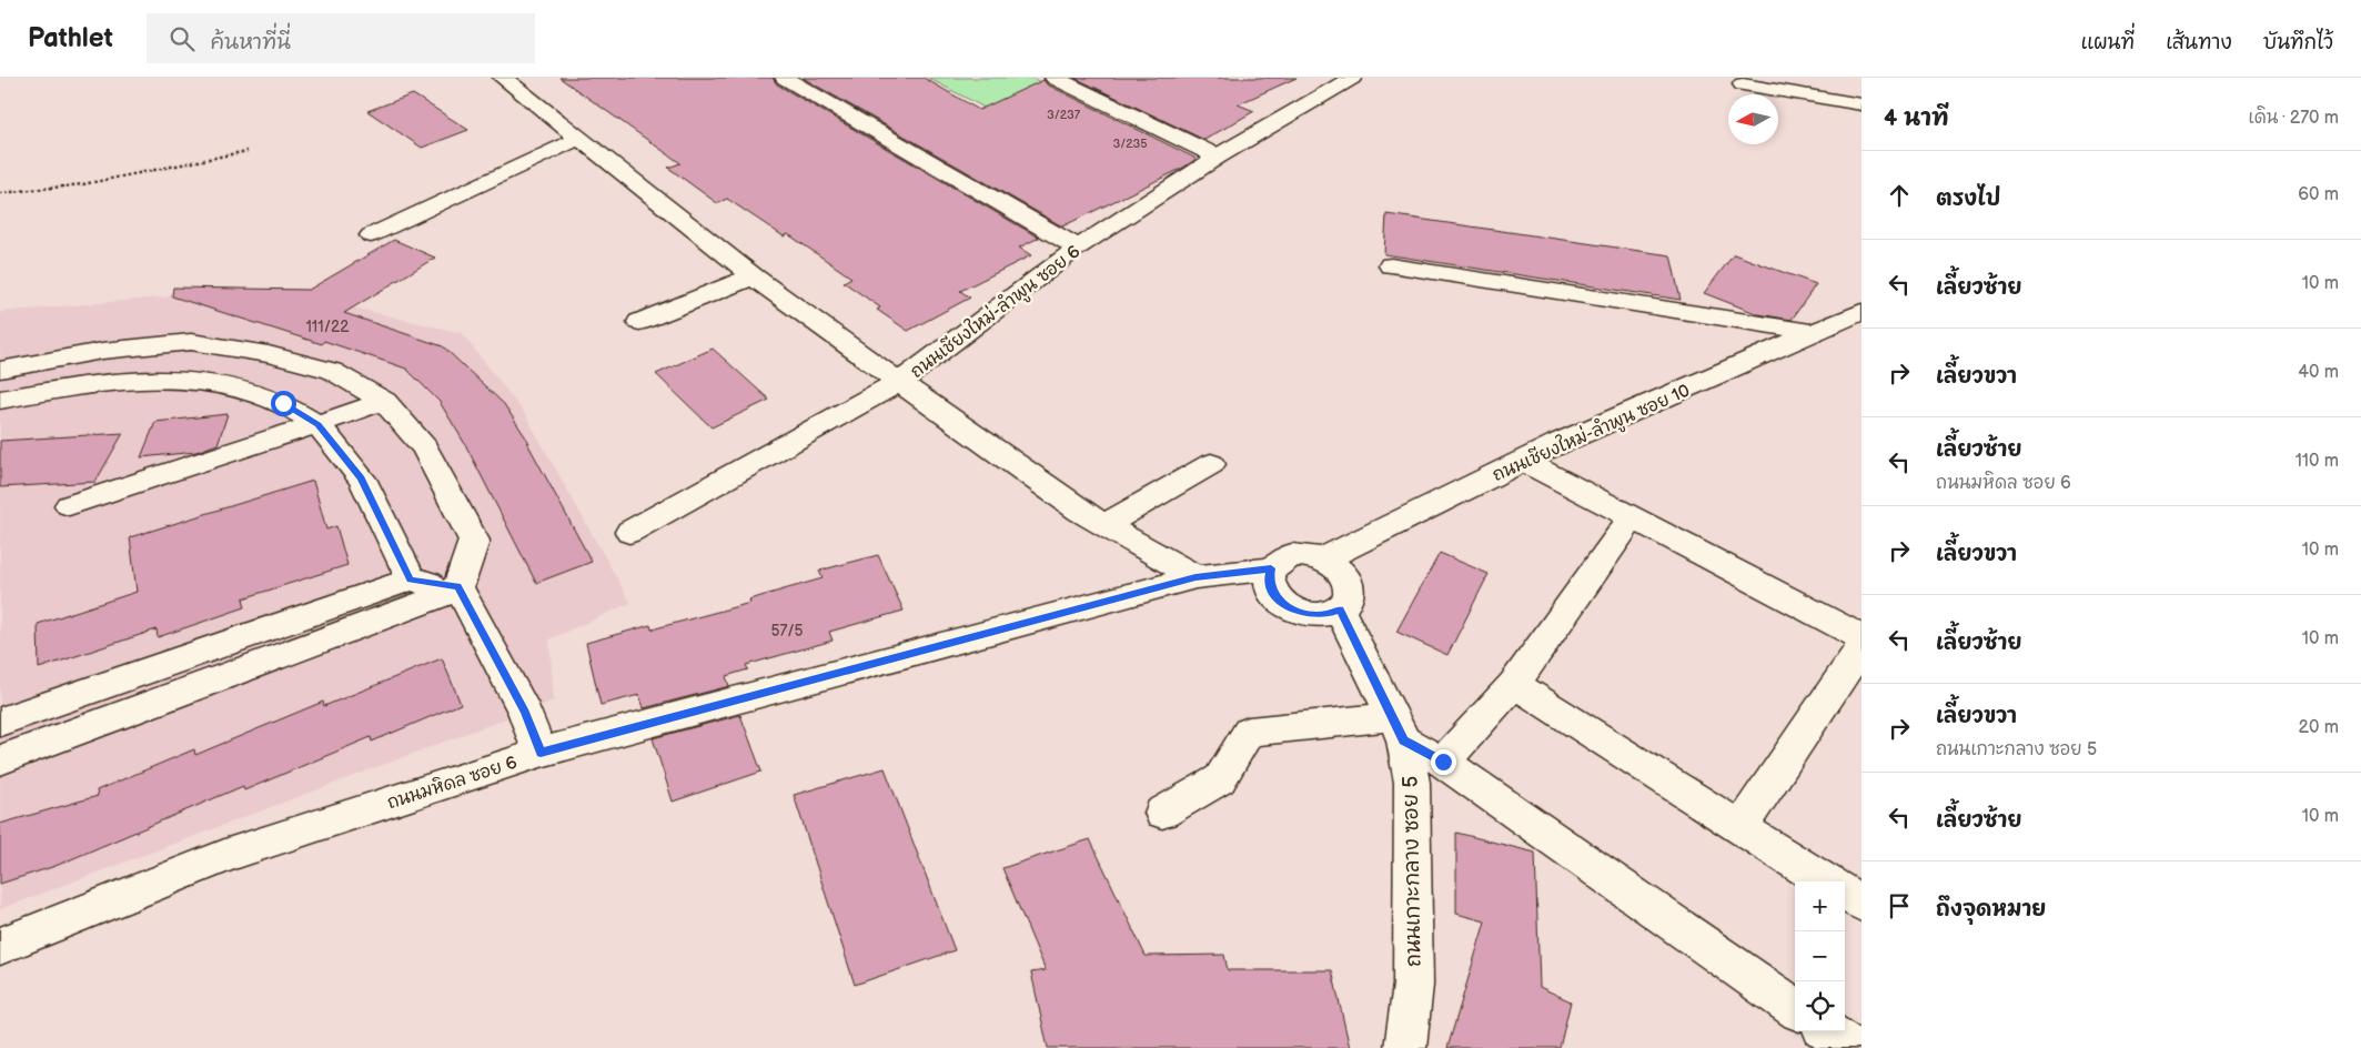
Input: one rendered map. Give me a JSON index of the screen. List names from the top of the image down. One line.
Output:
{"streets":{"street":["ถนนเชียงใหม่-ลำพูน ซอย 6","ถนนเชียงใหม่-ลำพูน ซอย 10","ถนนมหิดล ซอย 6","ถนนเกาะกลาง ซอย 5"]},"crossings":[["ถนนเชียงใหม่-ลำพูน ซอย 10","ถนนมหิดล ซอย 6"],["ถนนเชียงใหม่-ลำพูน ซอย 10","ถนนเกาะกลาง ซอย 5"],["ถนนมหิดล ซอย 6","ถนนเกาะกลาง ซอย 5"]],"house_numbers":["3/237","3/235","111/22","57/5"],"north":"left","page":{"header":"Pathlet","search":"ค้นหาที่นี่","nav":["แผนที่","เส้นทาง","บันทึกไว้"],"heading":["4 นาที","เดิน · 270 m"],"list":[["ตรงไป","60 m"],["เลี้ยวซ้าย","10 m"],["เลี้ยวขวา","40 m"],["เลี้ยวซ้าย","ถนนมหิดล ซอย 6","110 m"],["เลี้ยวขวา","10 m"],["เลี้ยวซ้าย","10 m"],["เลี้ยวขวา","ถนนเกาะกลาง ซอย 5","20 m"],["เลี้ยวซ้าย","10 m"],"ถึงจุดหมาย"],"map_buttons":["+","−"]}}
